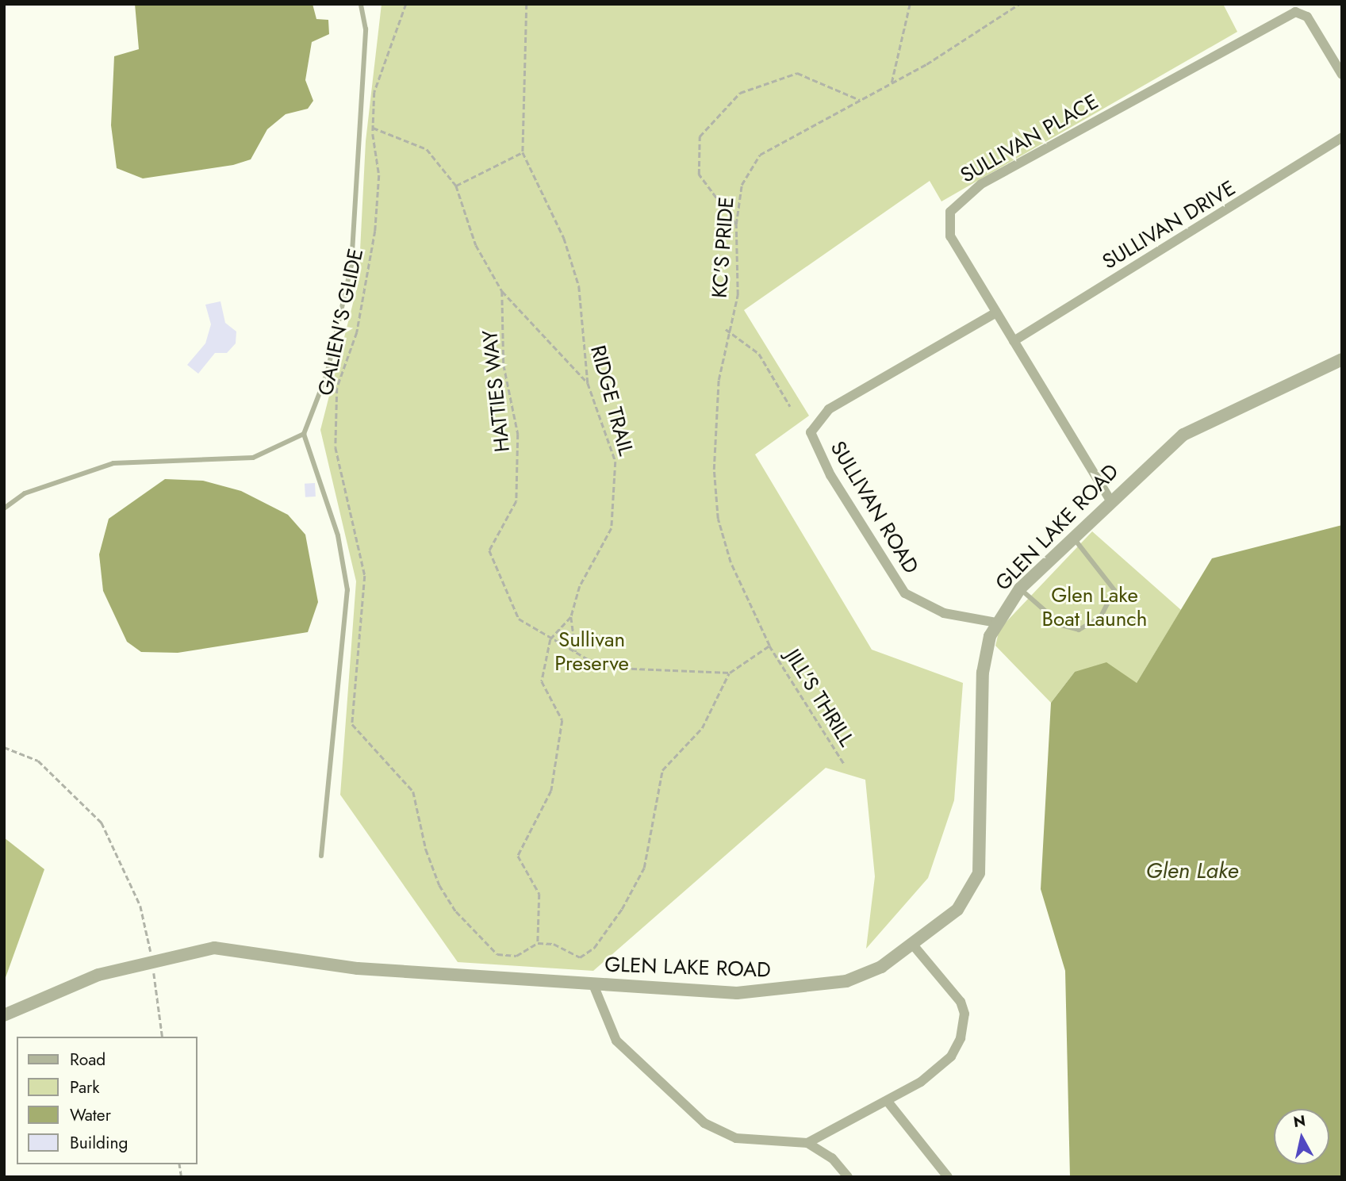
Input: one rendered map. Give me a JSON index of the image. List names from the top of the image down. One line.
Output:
{"streets":{"street":["SULLIVAN PLACE","SULLIVAN DRIVE","SULLIVAN ROAD","GLEN LAKE ROAD"],"path":["KC'S PRIDE","GALIEN'S GLIDE","HATTIES WAY","RIDGE TRAIL","JILL'S THRILL"]},"crossings":[["SULLIVAN PLACE","SULLIVAN DRIVE"],["SULLIVAN PLACE","SULLIVAN ROAD"],["SULLIVAN PLACE","GLEN LAKE ROAD"],["KC'S PRIDE","JILL'S THRILL"],["HATTIES WAY","RIDGE TRAIL"],["SULLIVAN ROAD","GLEN LAKE ROAD"]],"water":["Glen Lake"],"parks":["Glen Lake Boat Launch","Sullivan Preserve"],"legend":["Road","Park","Water","Building"],"north":"top"}
